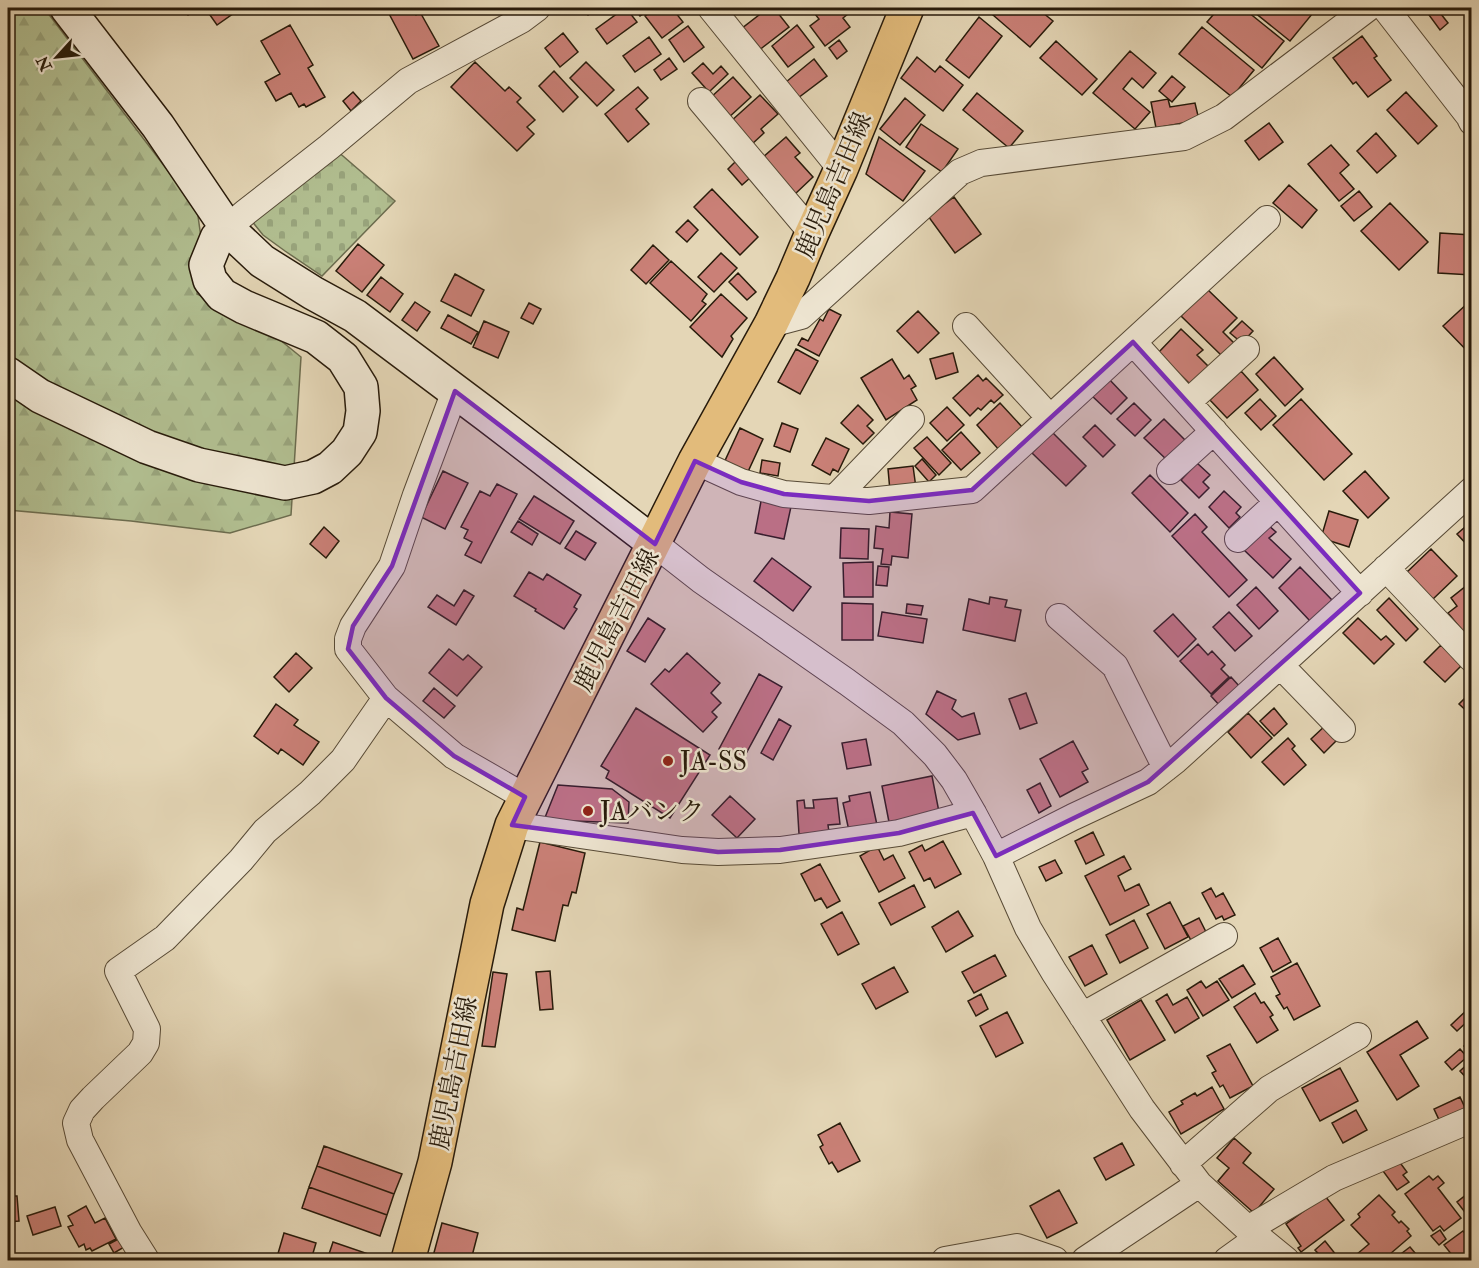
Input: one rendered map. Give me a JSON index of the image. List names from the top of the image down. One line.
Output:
{"streets":{"main road":["鹿児島吉田線"]},"places":["JA-SS","JAバンク"],"north":"bottom left"}
